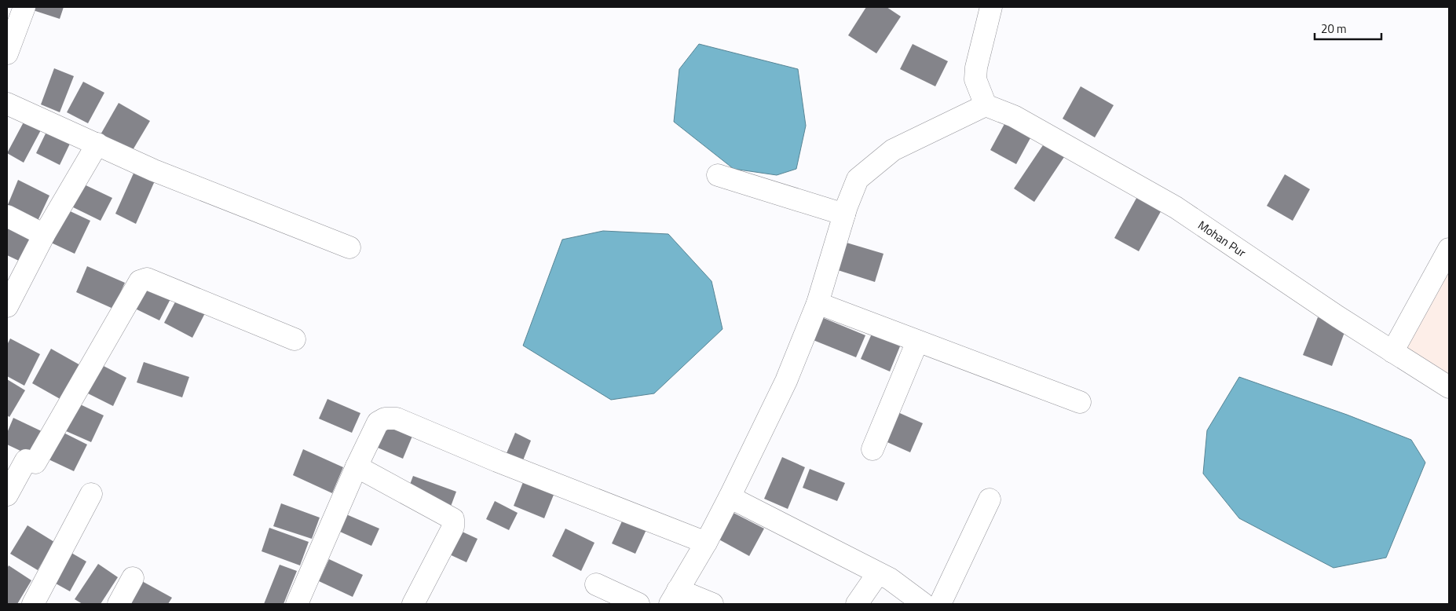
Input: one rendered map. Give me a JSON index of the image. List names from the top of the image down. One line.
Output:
{"streets":{"street":["Mohan Pur"]},"scale_bar":"20 m"}
